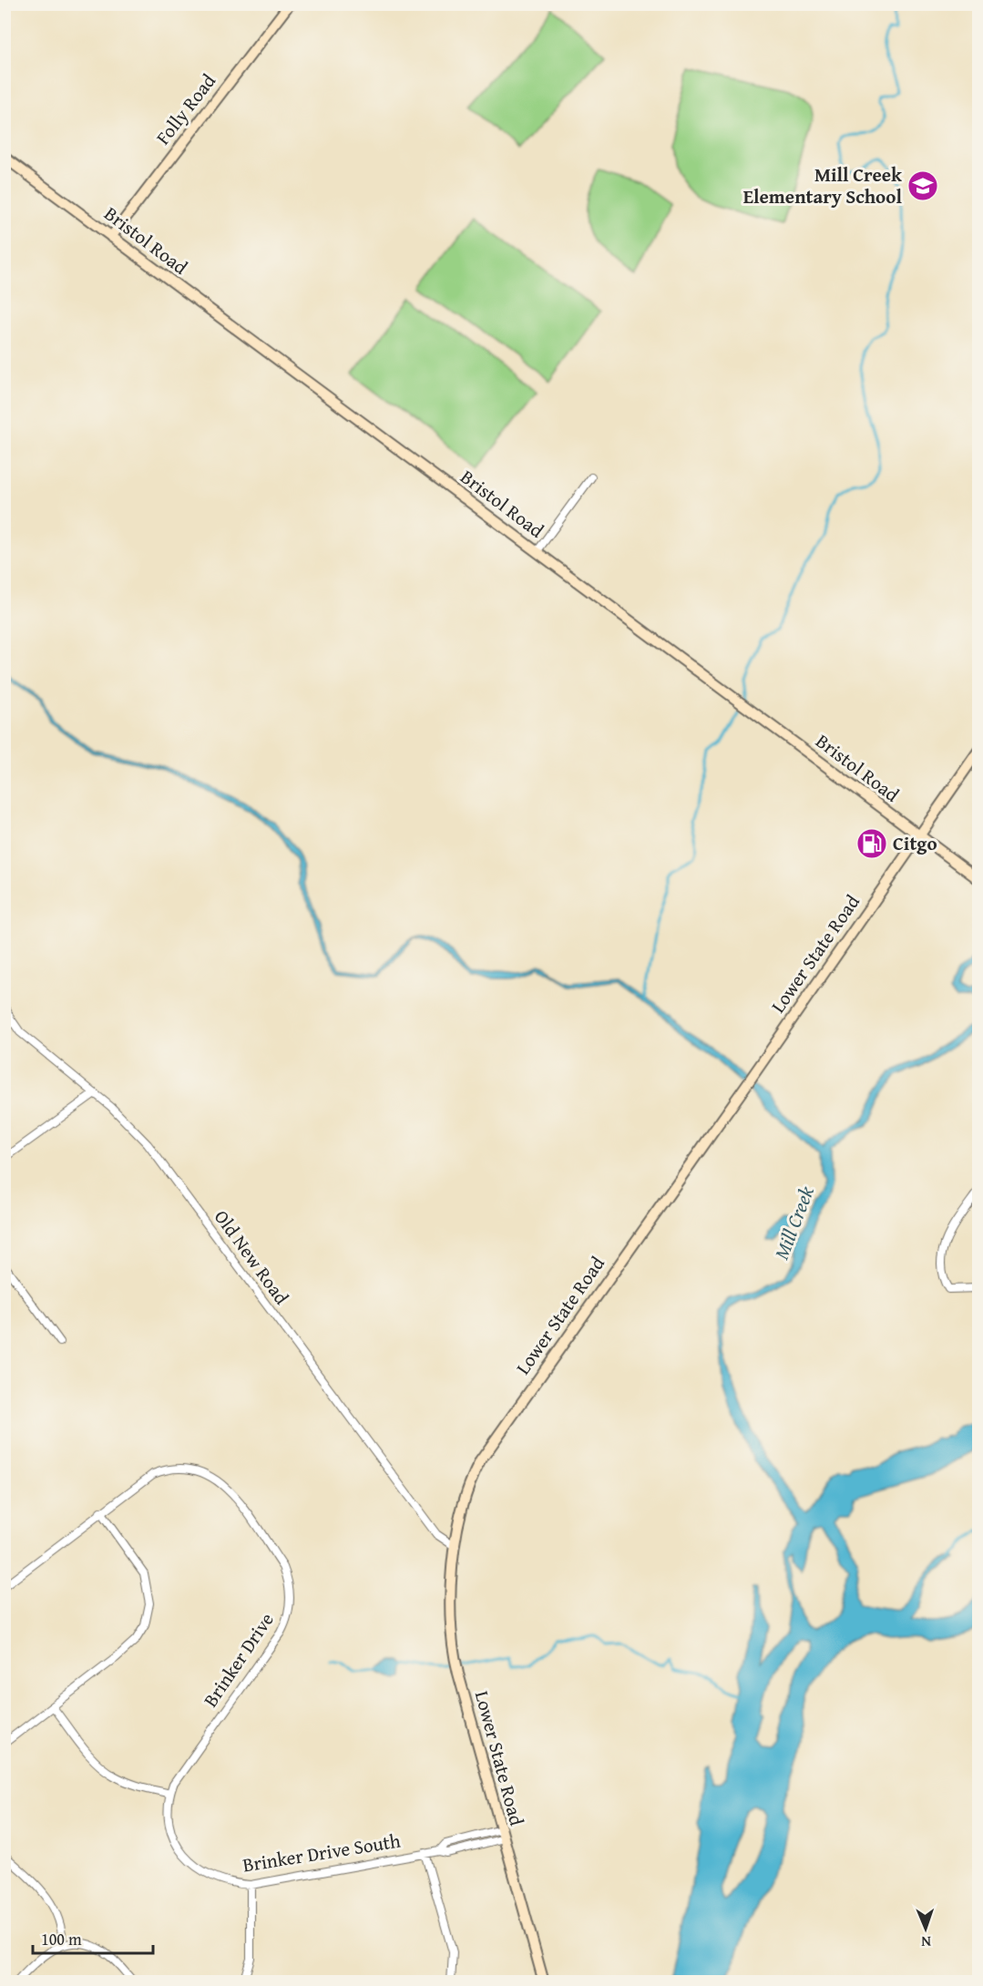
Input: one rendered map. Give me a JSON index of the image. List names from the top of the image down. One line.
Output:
{"streets":{"street":["Folly Road","Bristol Road","Lower State Road","Old New Road","Brinker Drive","Brinker Drive South"]},"crossings":[["Folly Road","Bristol Road"],["Bristol Road","Lower State Road"],["Lower State Road","Old New Road"],["Lower State Road","Brinker Drive South"],["Brinker Drive","Brinker Drive South"]],"water":["Mill Creek"],"places":{"school or university":["Mill Creek Elementary School"],"fuel station":["Citgo"]},"scale_bar":"100 m","north":"bottom"}
